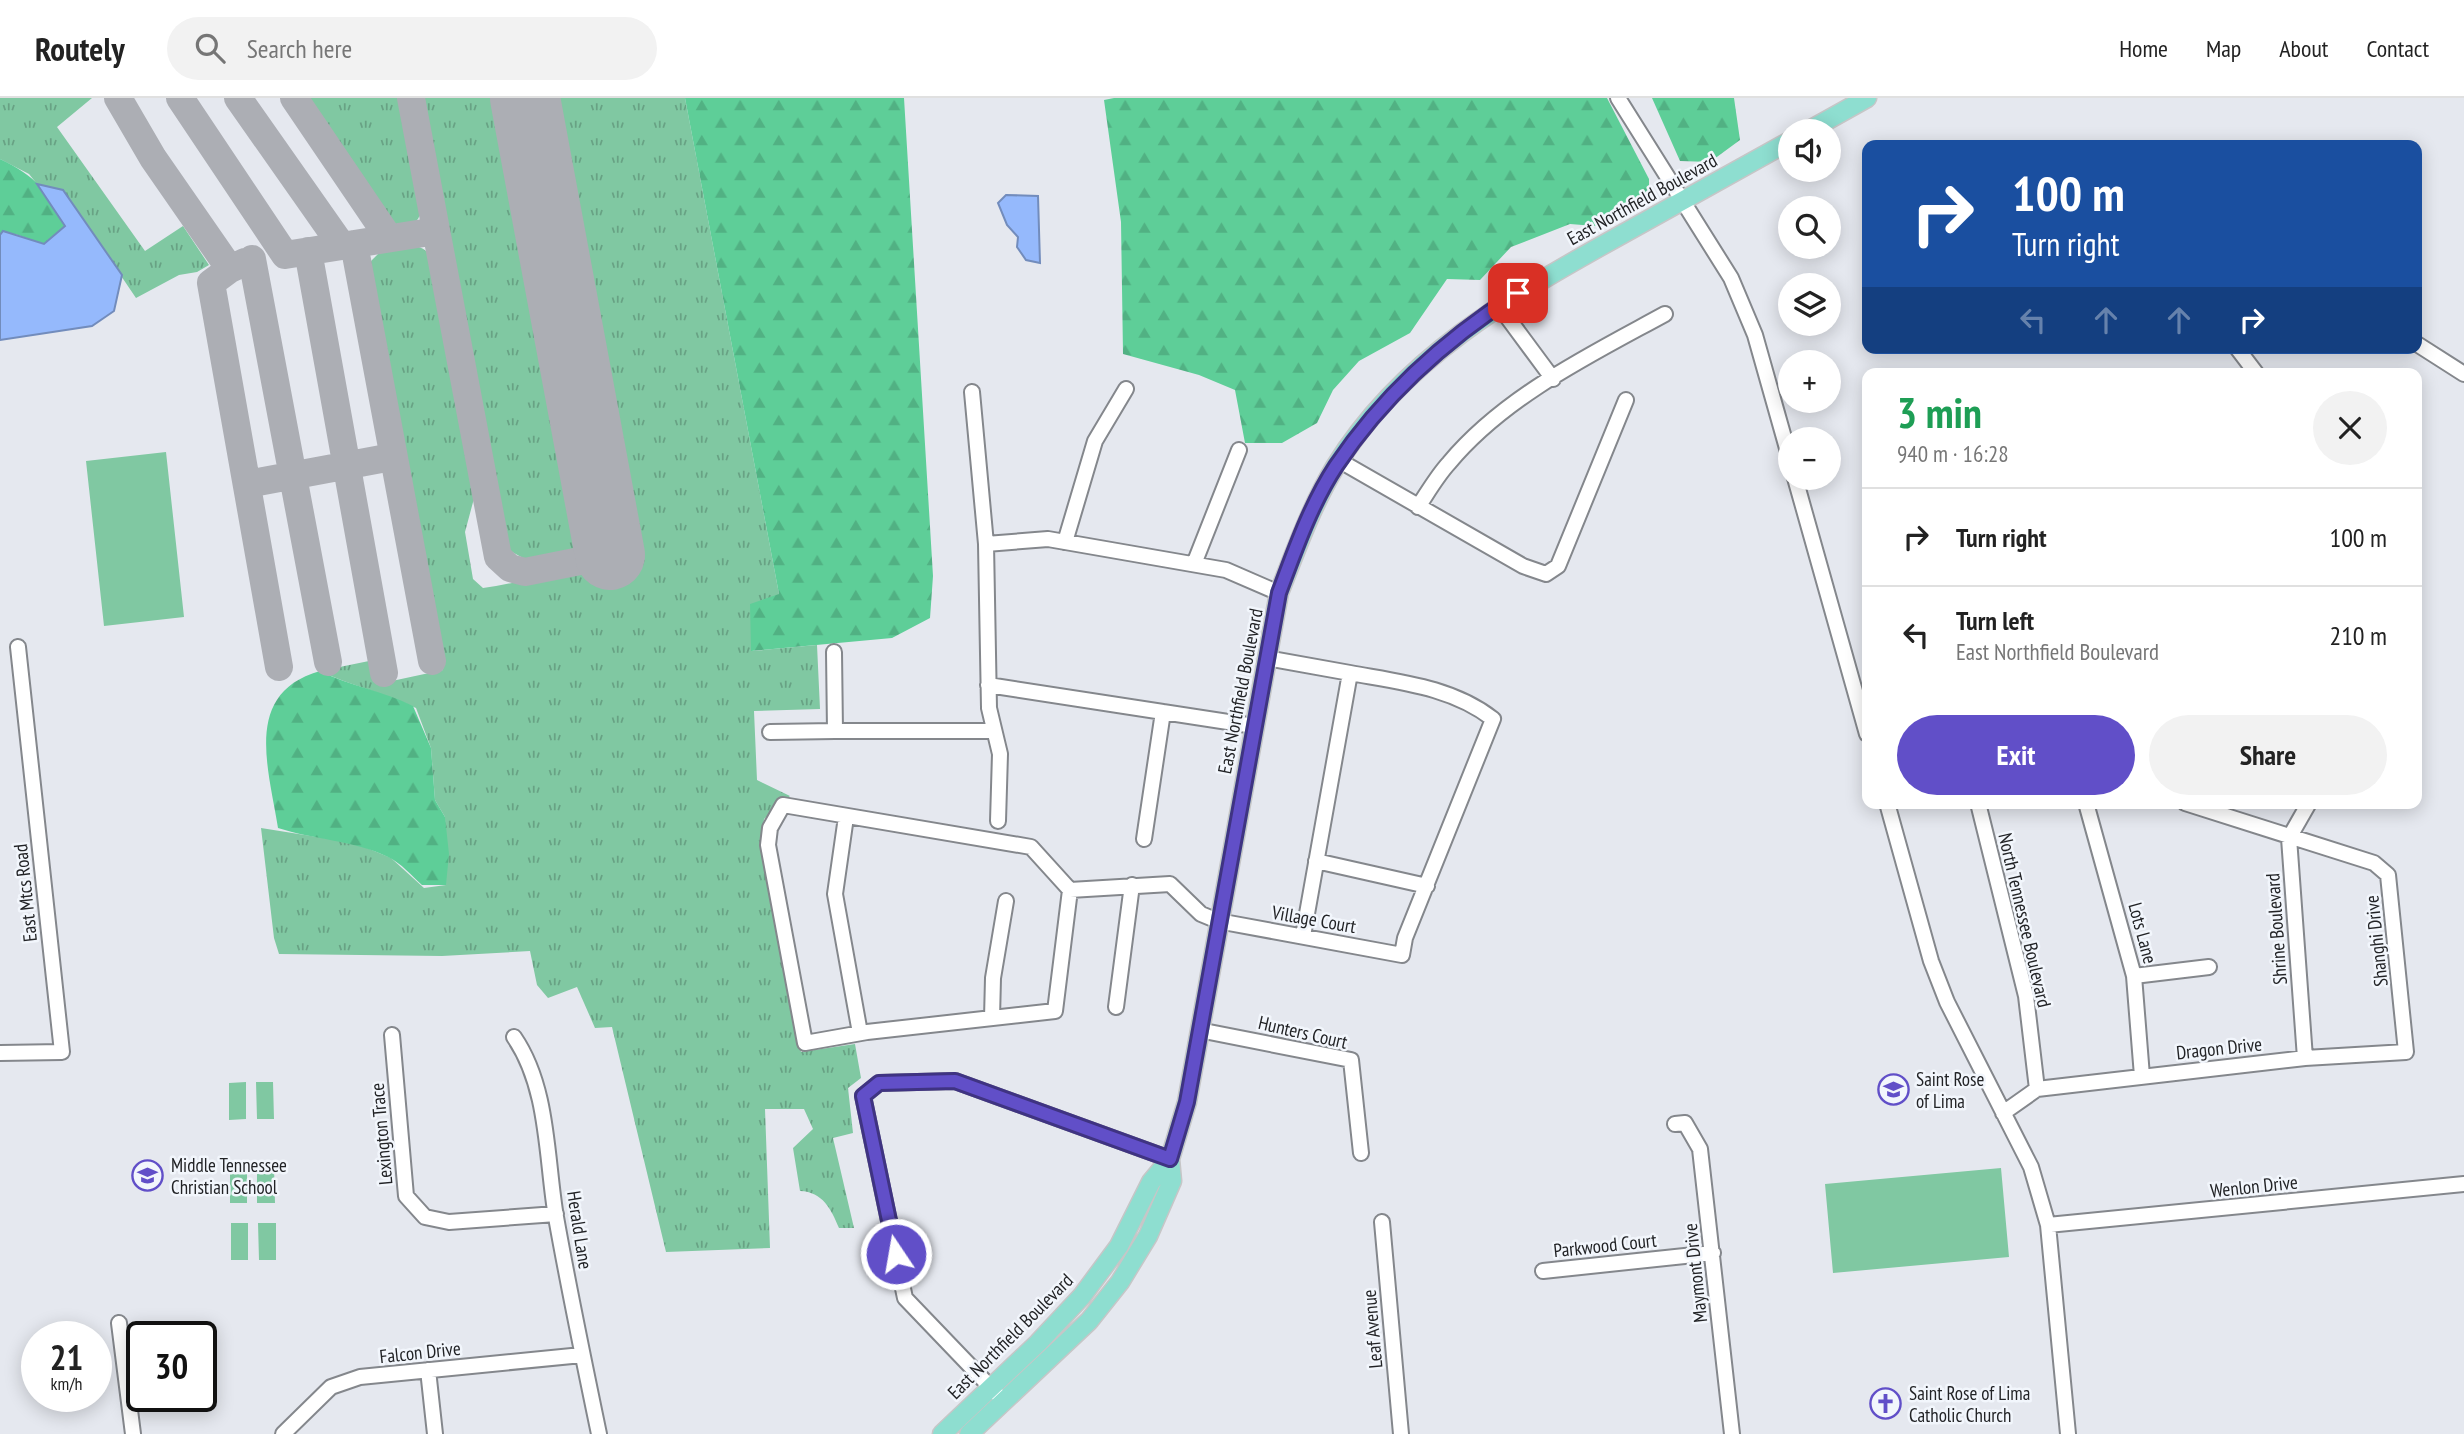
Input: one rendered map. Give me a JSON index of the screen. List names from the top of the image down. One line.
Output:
{"streets":{"main road":["East Northfield Boulevard"],"street":["East Mtcs Road","Village Court","North Tennessee Boulevard","Shrine Boulevard","Lots Lane","Shanghi Drive","Hunters Court","Dragon Drive","Lexington Trace","Wenlon Drive","Herald Lane","Parkwood Court","Maymont Drive","Leaf Avenue","Falcon Drive"]},"crossings":[["East Northfield Boulevard","Village Court"],["East Northfield Boulevard","Hunters Court"],["North Tennessee Boulevard","Dragon Drive"],["Shrine Boulevard","Shanghi Drive"],["Shrine Boulevard","Dragon Drive"],["Lots Lane","Dragon Drive"],["Shanghi Drive","Dragon Drive"],["Lexington Trace","Herald Lane"],["Herald Lane","Falcon Drive"],["Parkwood Court","Maymont Drive"]],"places":{"school or university":["Saint Rose of Lima","Middle Tennessee Christian School"],"church":["Saint Rose of Lima Catholic Church"]},"page":{"header":"Routely","search":"Search here","nav":["Home","Map","About","Contact"],"map_buttons":["+","−"],"turn":["100 m","Turn right"],"heading":["3 min","940 m · 16:28"],"list":[{"name":"Turn right","value":"100 m"},{"name":"Turn left","note":"East Northfield Boulevard","value":"210 m"}],"buttons":["Exit","Share"],"speed":"21 km/h","limit":"30"}}
